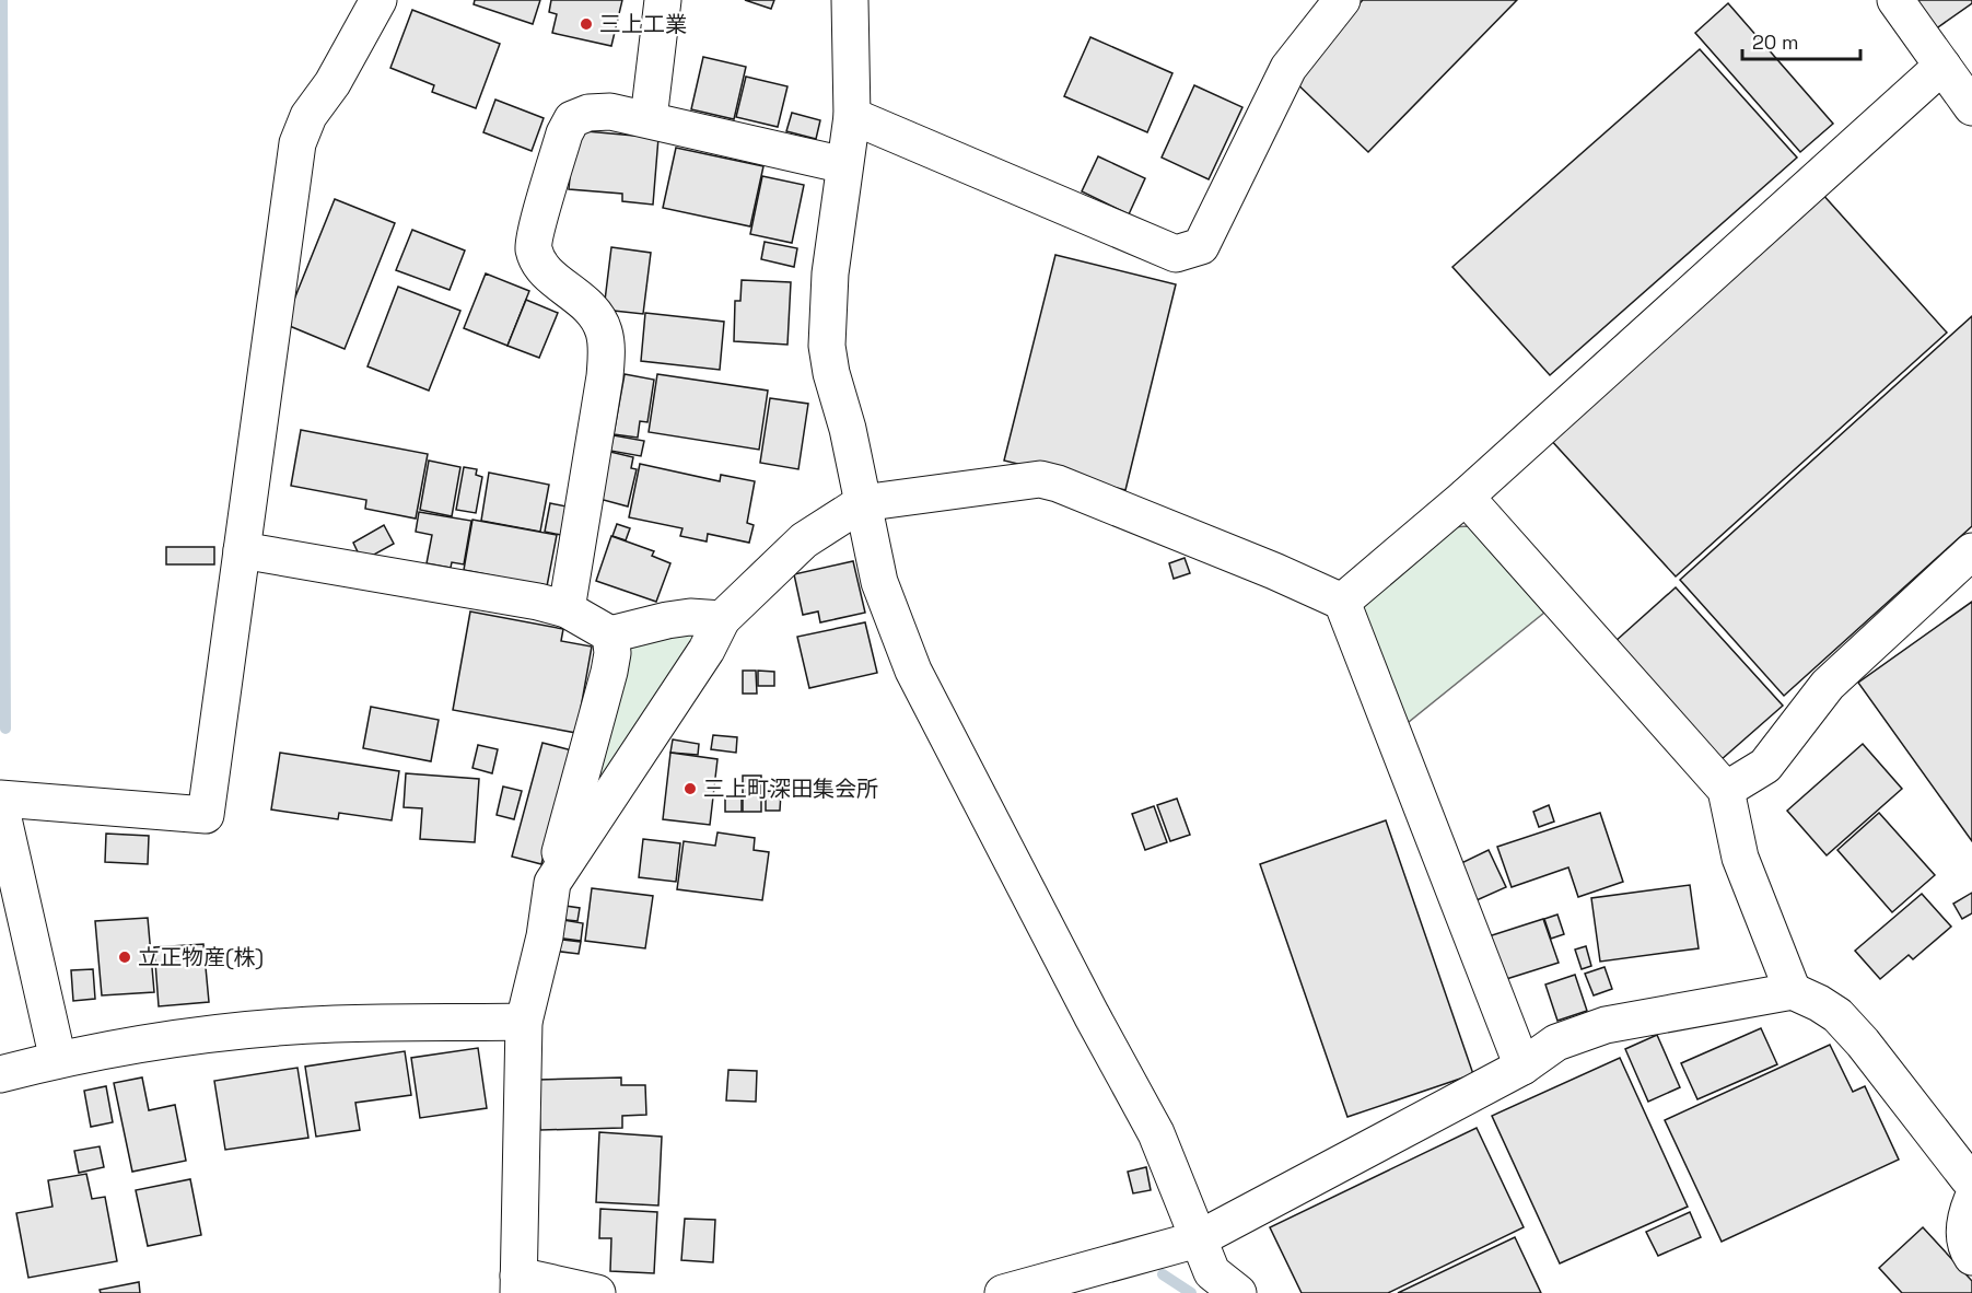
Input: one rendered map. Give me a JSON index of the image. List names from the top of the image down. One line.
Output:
{"places":["三上工業","三上町深田集会所","立正物産(株)"],"scale_bar":"20 m"}
